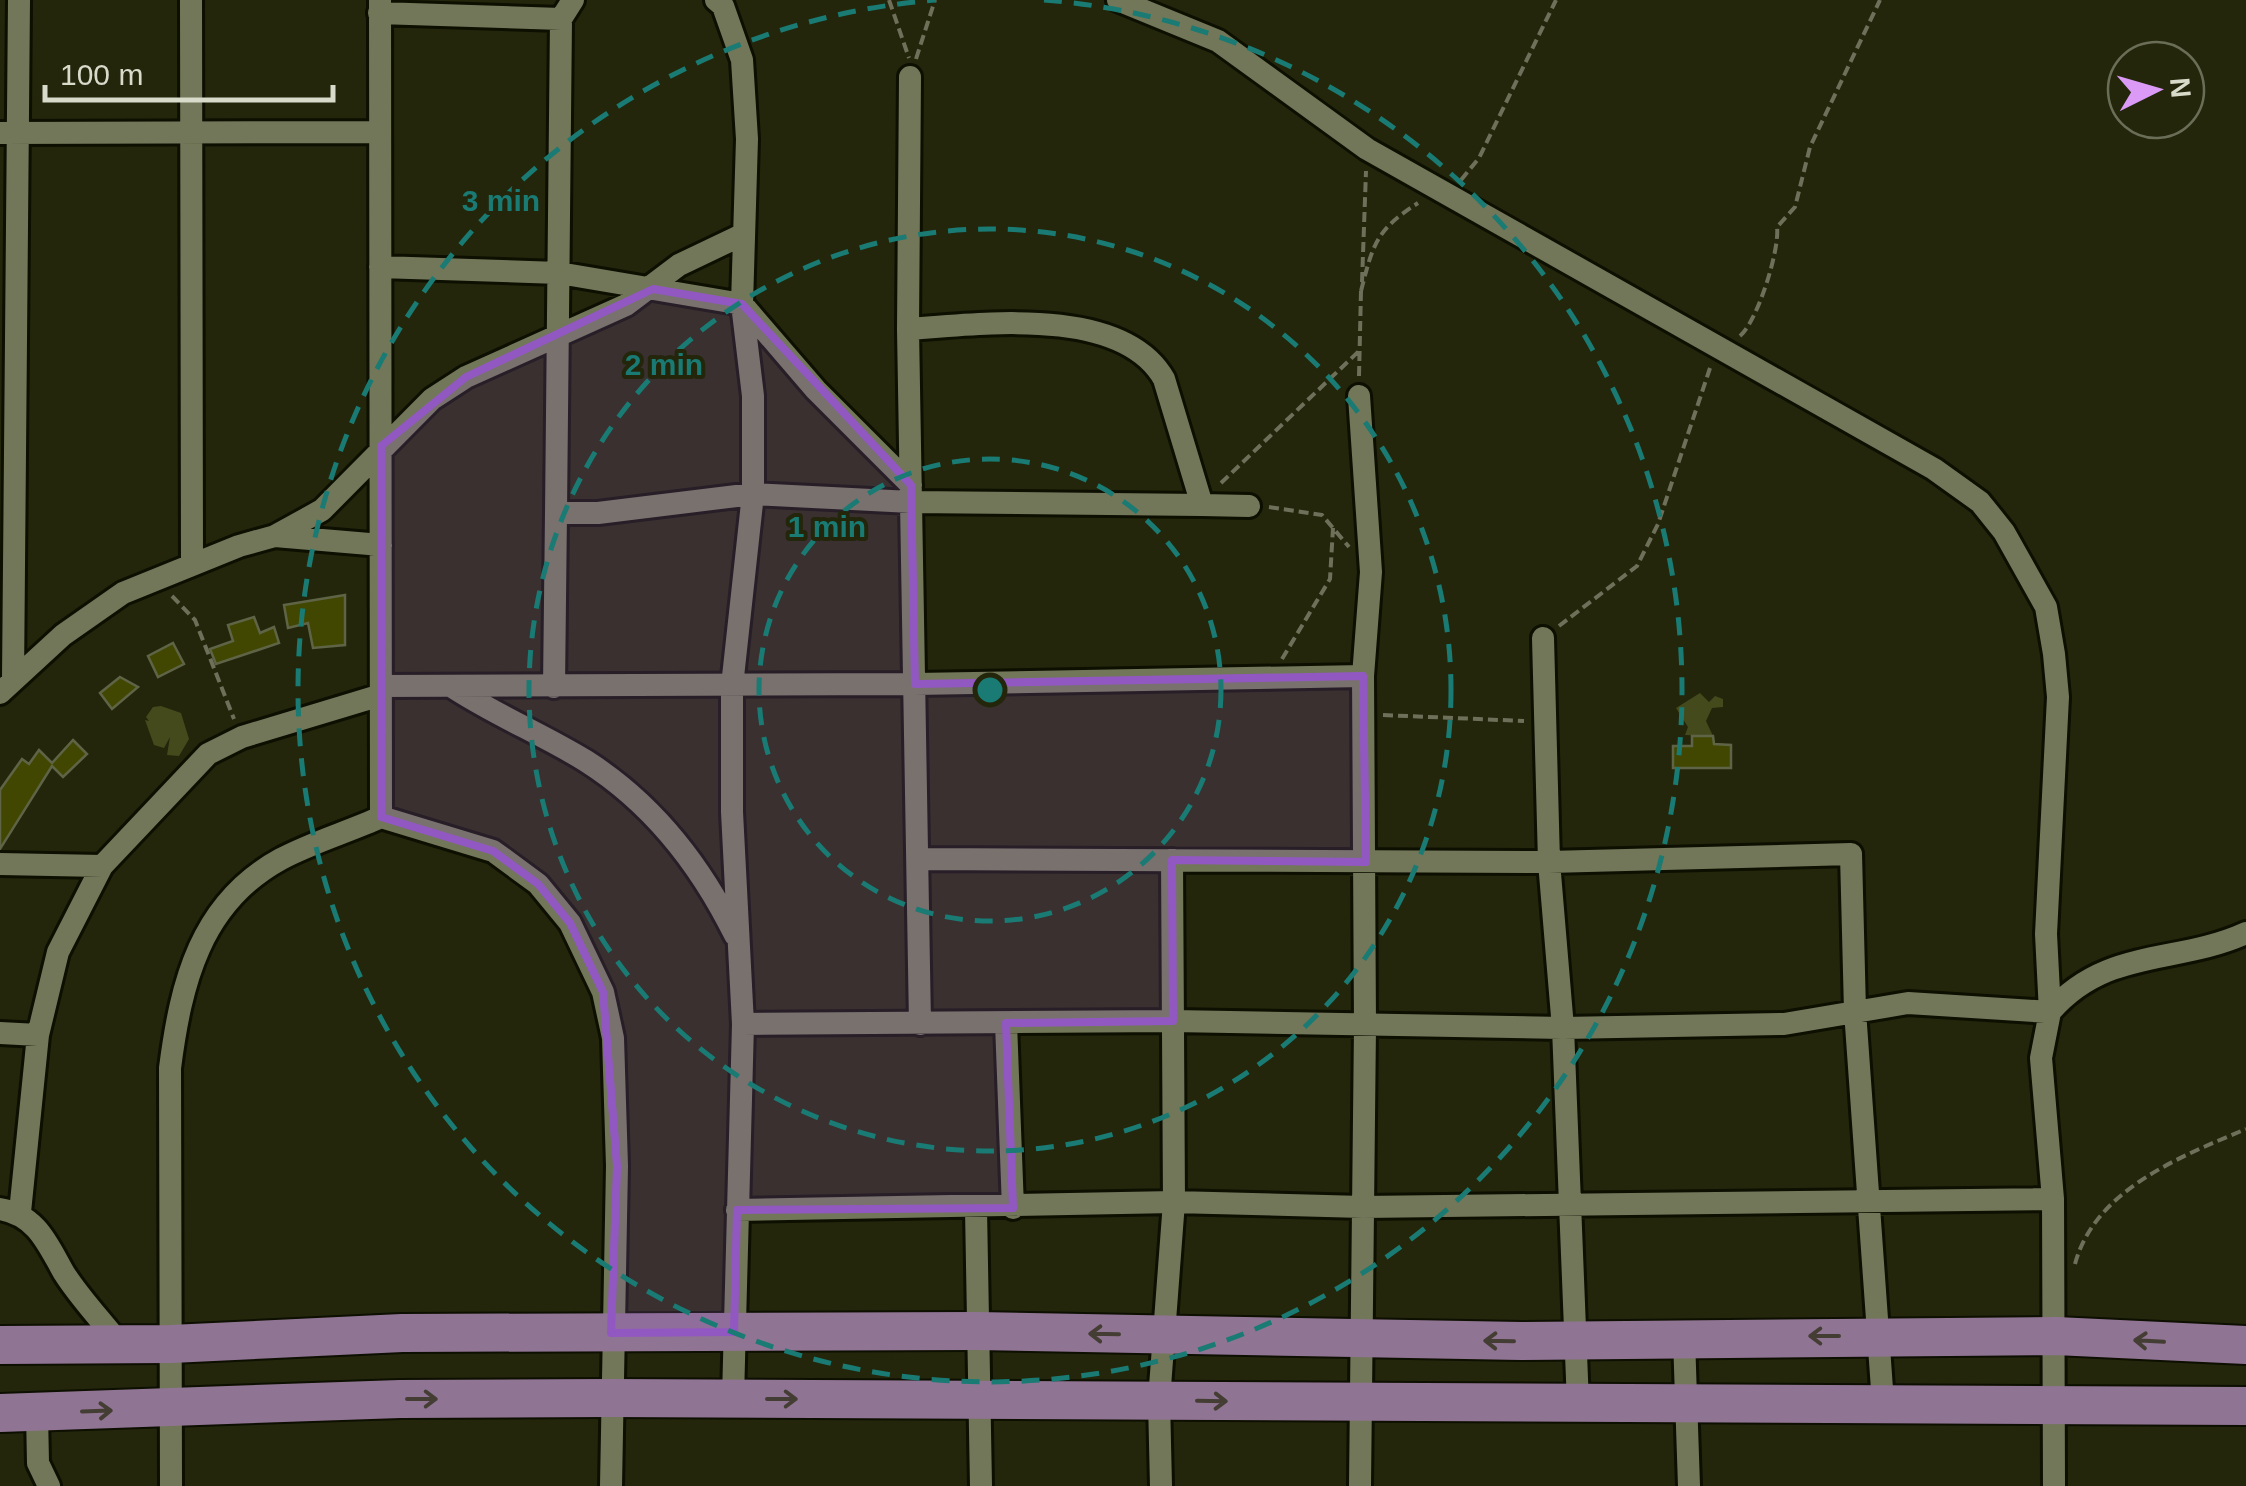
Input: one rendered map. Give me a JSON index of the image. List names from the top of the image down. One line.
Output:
{"scale_bar":"100 m","north":"right","rings":["3 min","2 min","1 min"]}
